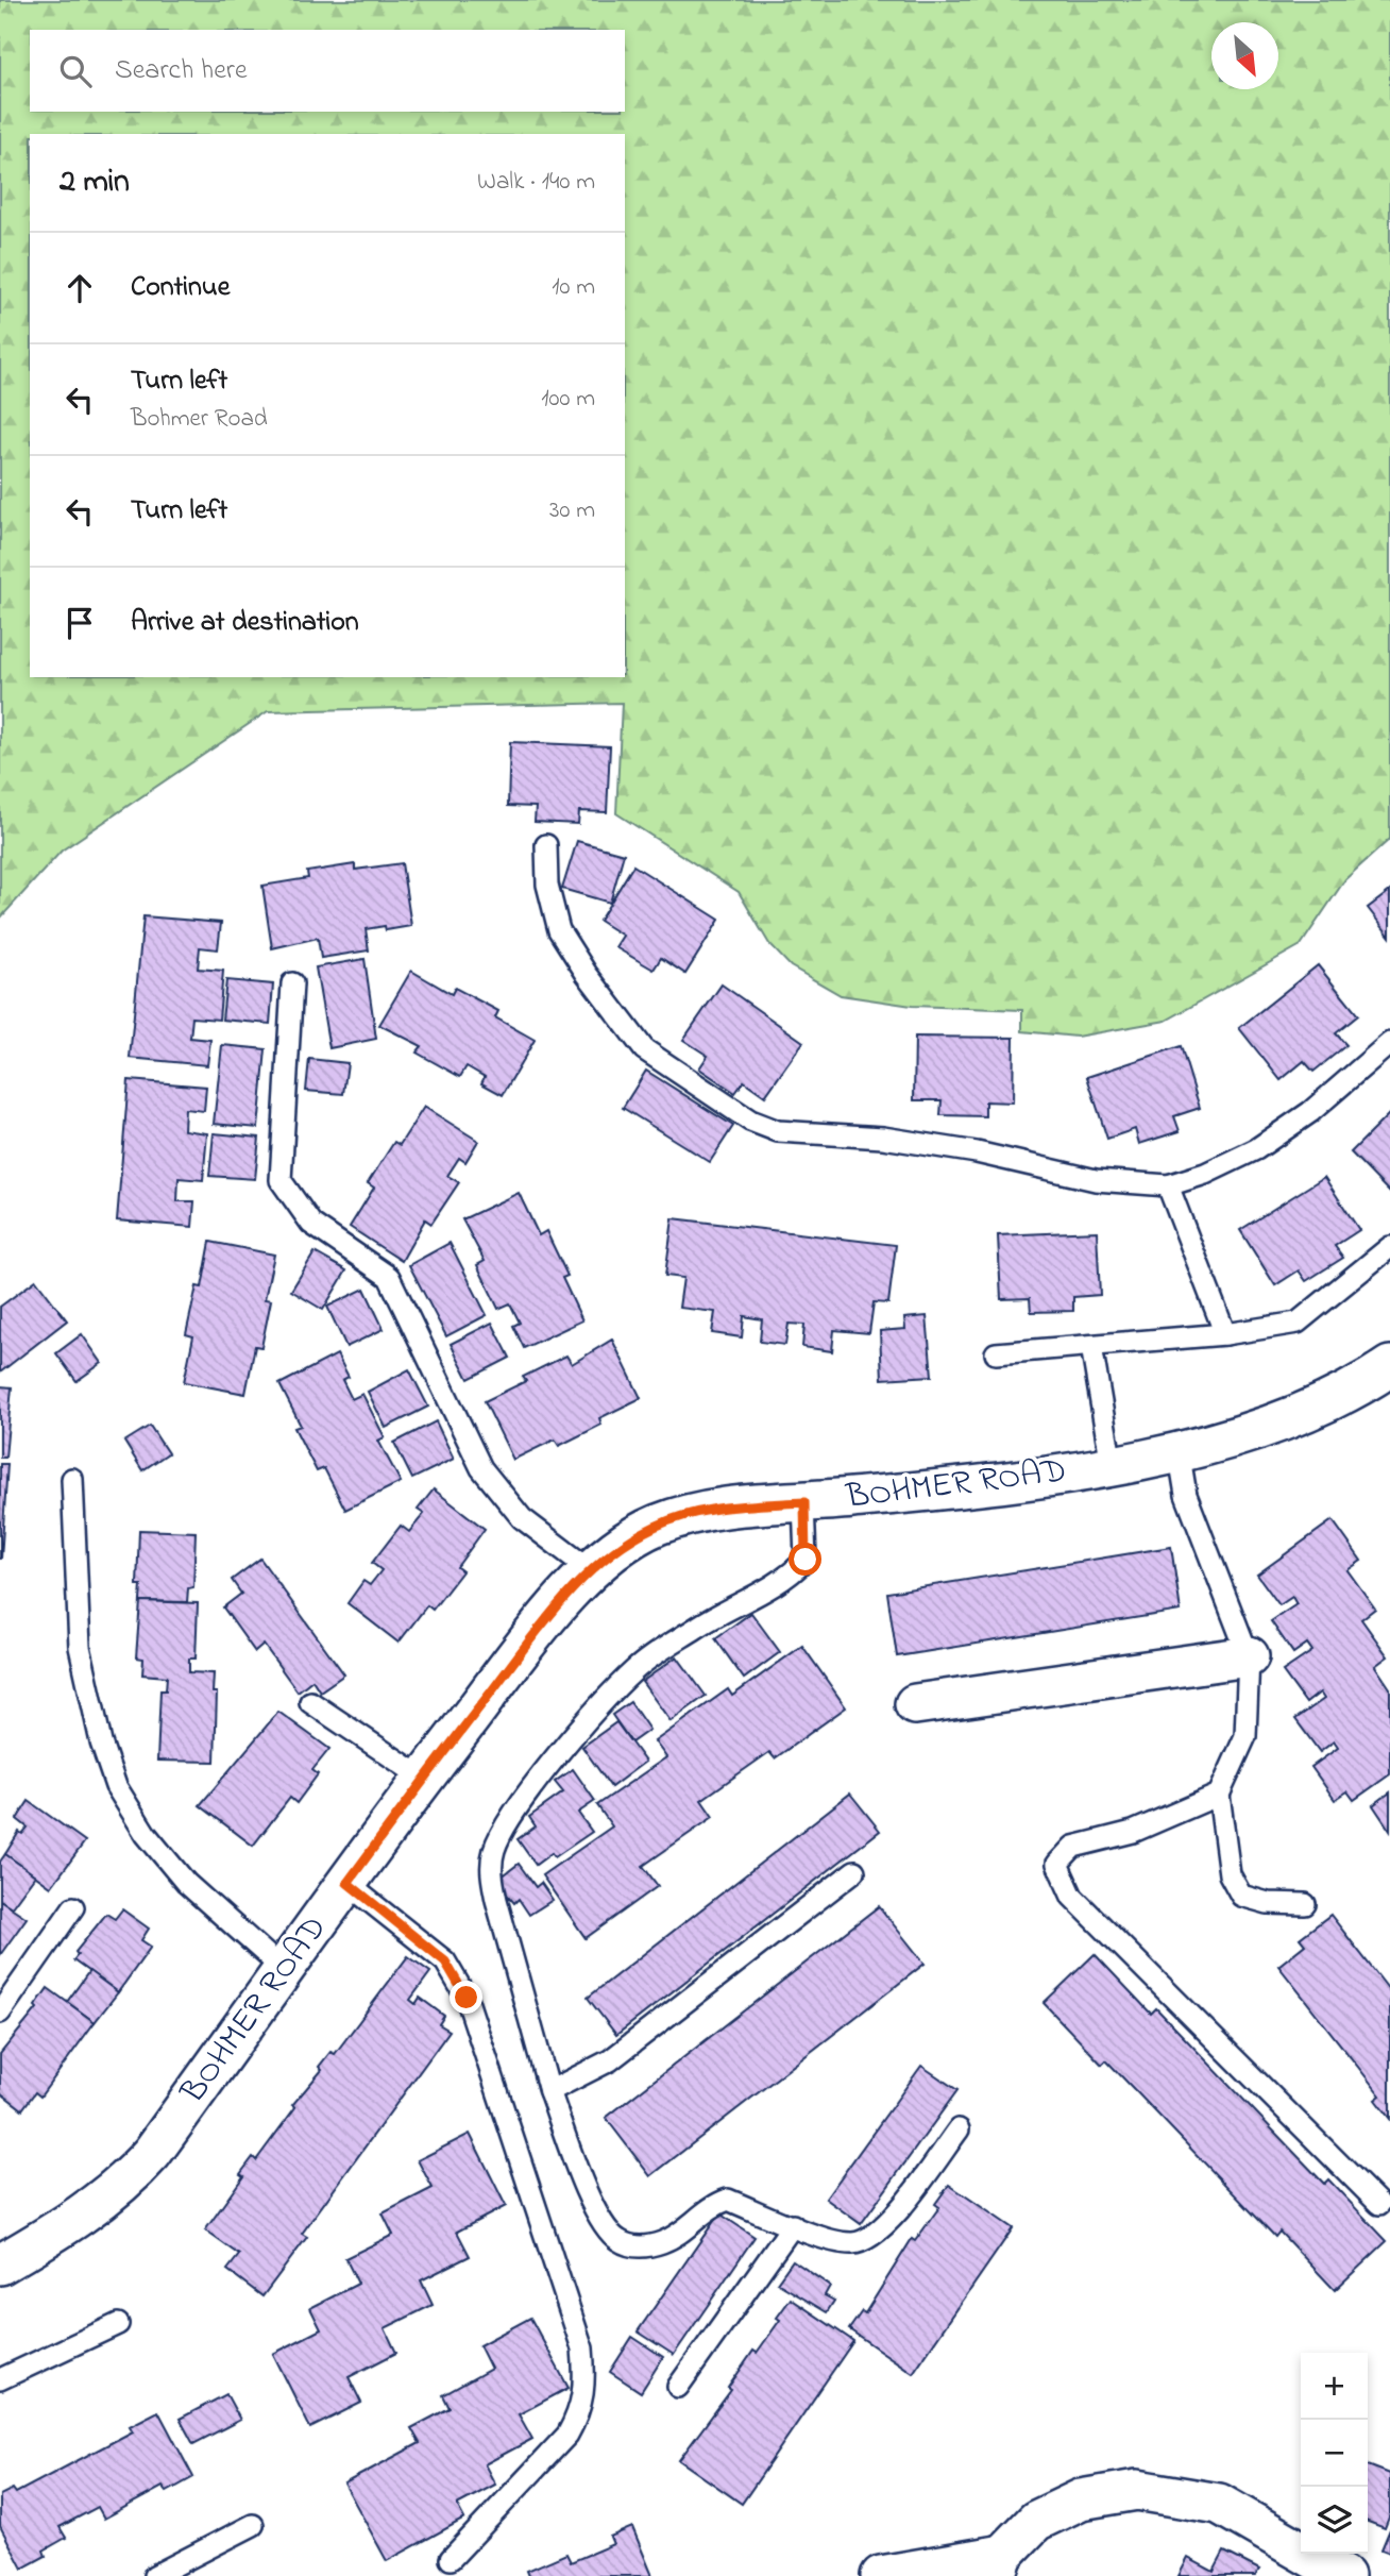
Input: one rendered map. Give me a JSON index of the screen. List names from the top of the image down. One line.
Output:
{"streets":{"street":["BOHMER ROAD"]},"north":"bottom right","page":{"search":"Search here","heading":["2 min","Walk · 140 m"],"list":[["Continue","10 m"],["Turn left","Bohmer Road","100 m"],["Turn left","30 m"],"Arrive at destination"],"map_buttons":["+","−"]}}
